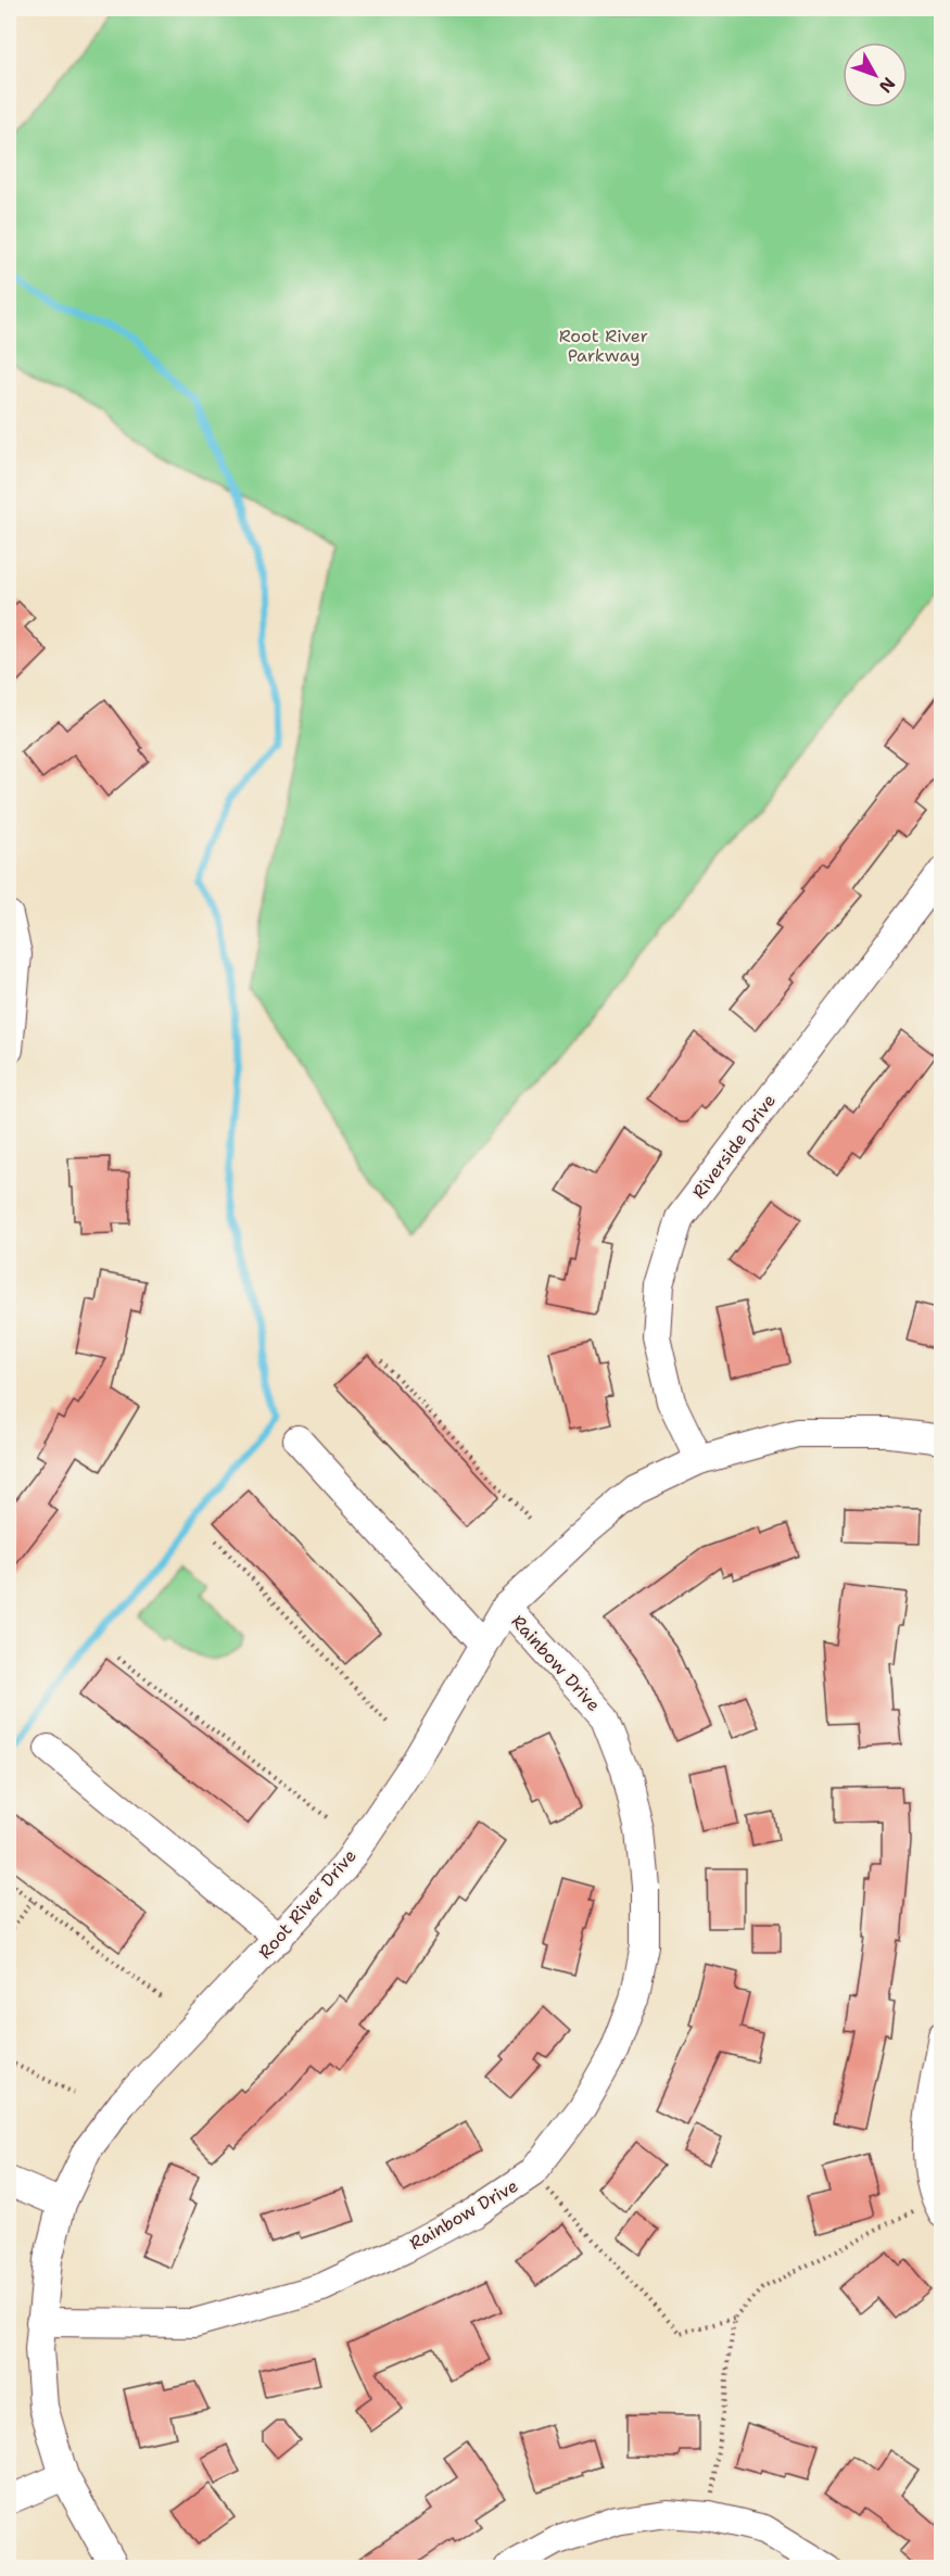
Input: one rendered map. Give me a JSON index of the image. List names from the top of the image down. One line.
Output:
{"streets":{"street":["Riverside Drive","Rainbow Drive","Root River Drive"]},"crossings":[["Riverside Drive","Root River Drive"],["Rainbow Drive","Root River Drive"]],"parks":["Root River Parkway"],"north":"bottom right"}
